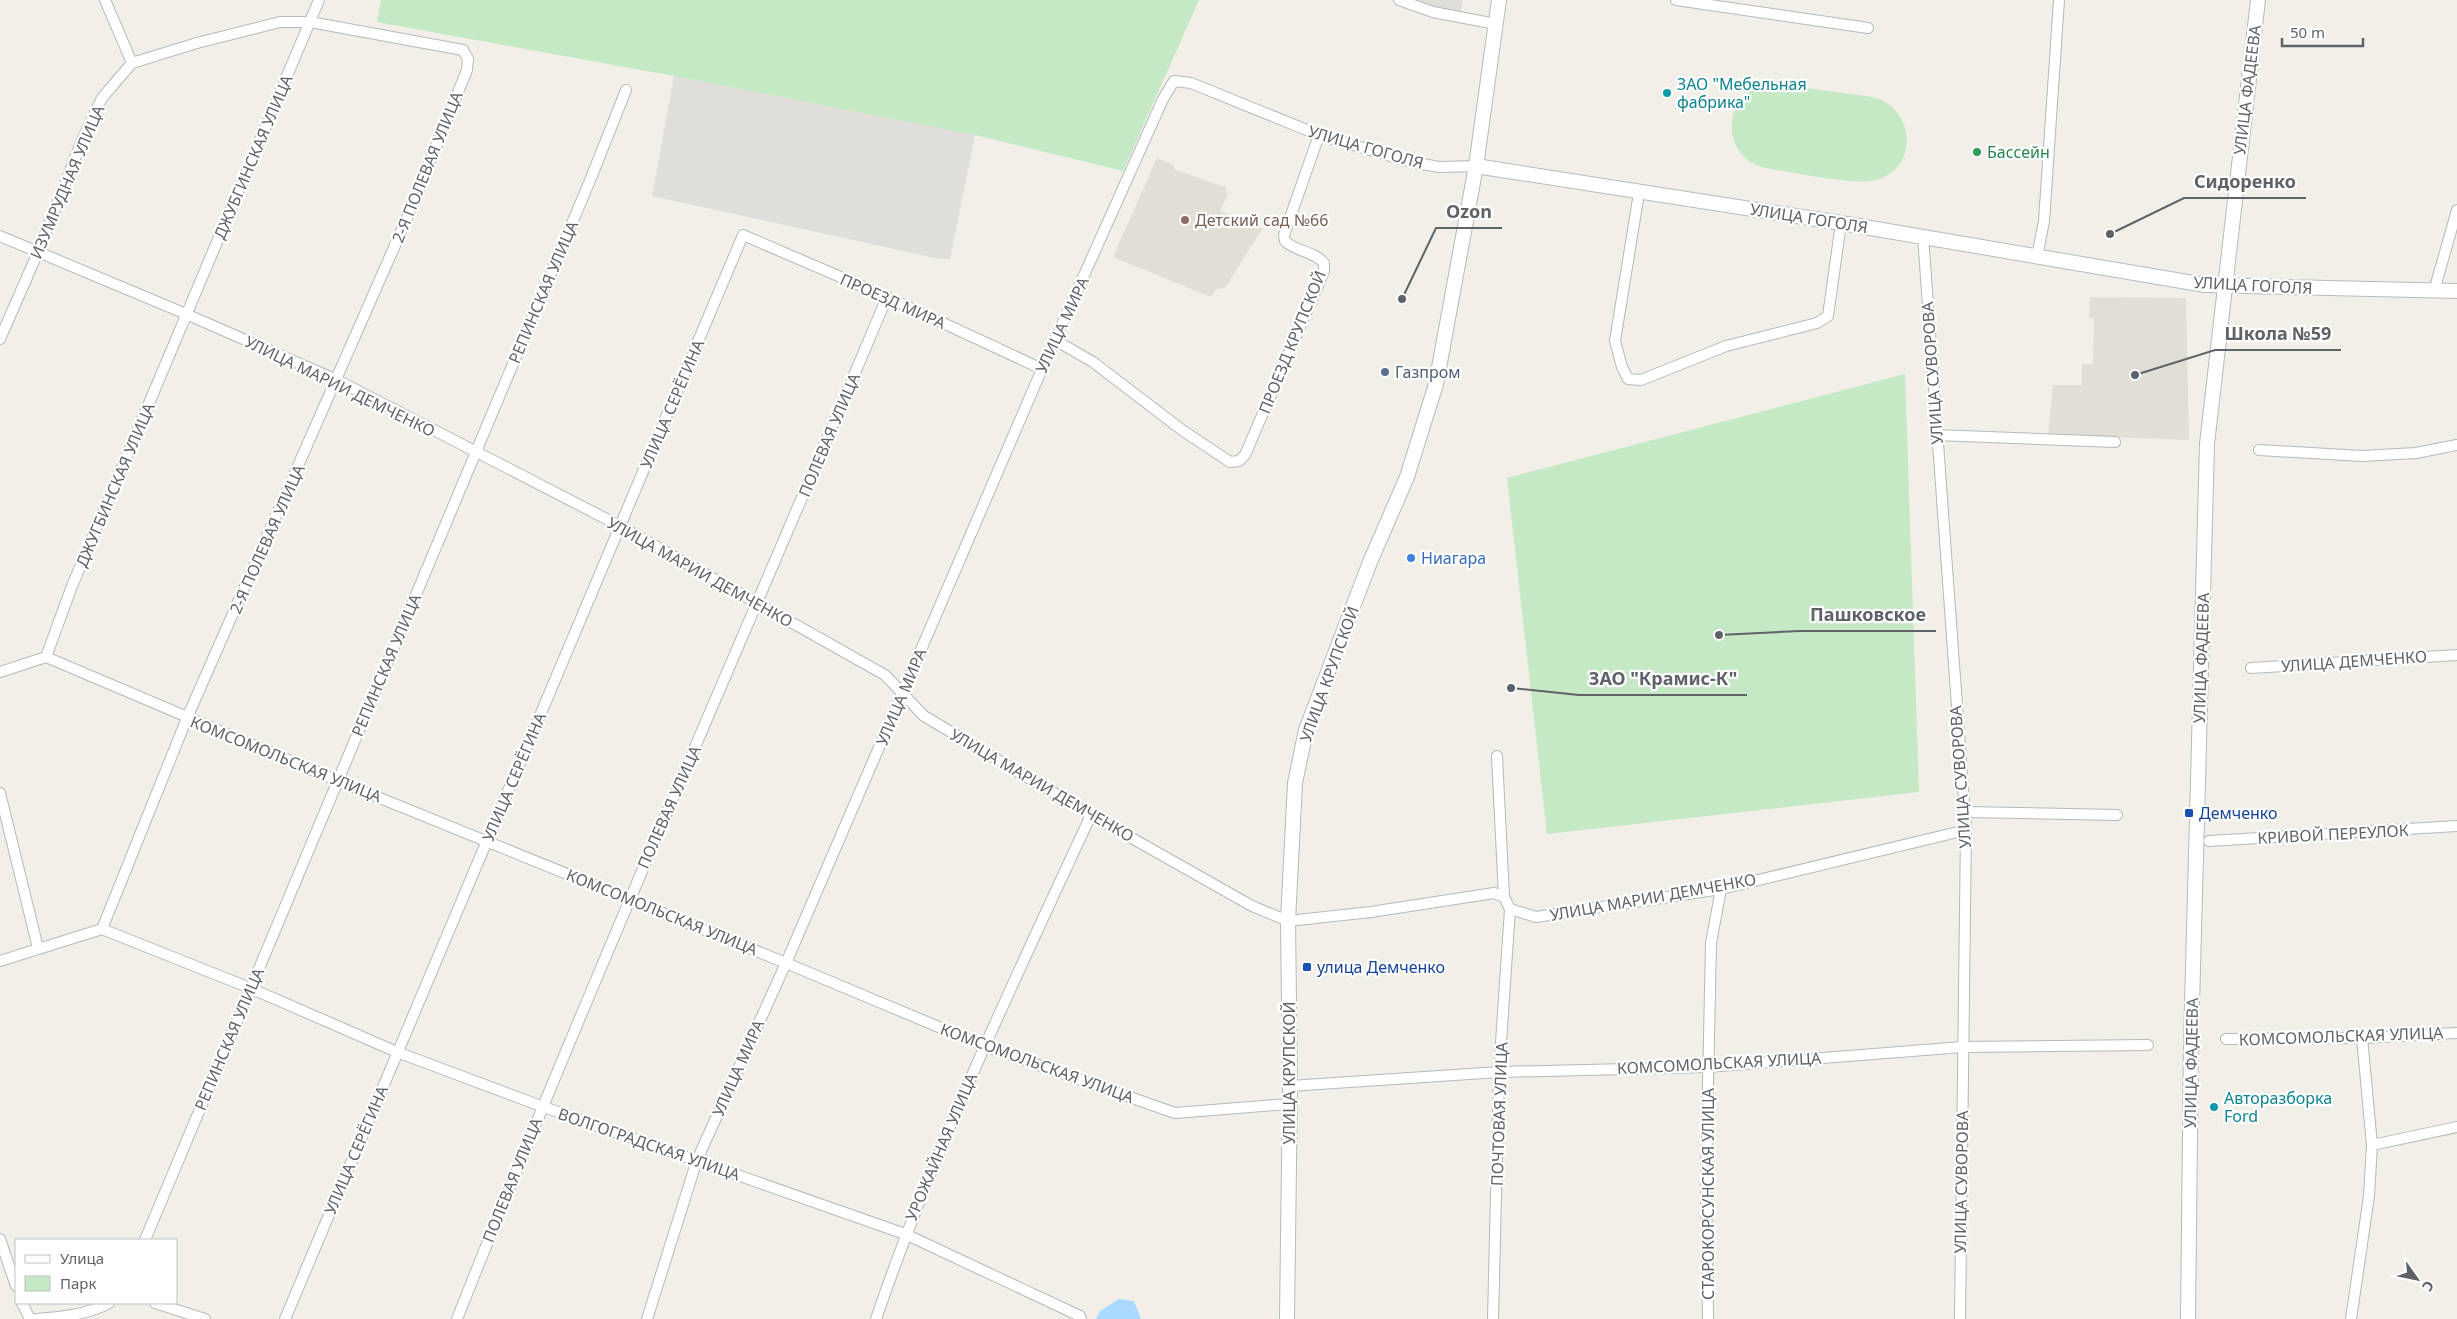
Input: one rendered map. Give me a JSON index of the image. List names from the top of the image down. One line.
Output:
{"streets":{"street":["УЛИЦА ФАДЕЕВА","УЛИЦА ГОГОЛЯ","ДЖУБГИНСКАЯ УЛИЦА","2-Я ПОЛЕВАЯ УЛИЦА","ИЗУМРУДНАЯ УЛИЦА","РЕПИНСКАЯ УЛИЦА","ПРОЕЗД МИРА","УЛИЦА МИРА","ПРОЕЗД КРУПСКОЙ","УЛИЦА СУВОРОВА","УЛИЦА МАРИИ ДЕМЧЕНКО","УЛИЦА СЕРЁГИНА","ПОЛЕВАЯ УЛИЦА","ДЖУГБИНСКАЯ УЛИЦА","УЛИЦА ДЕМЧЕНКО","УЛИЦА КРУПСКОЙ","КОМСОМОЛЬСКАЯ УЛИЦА","КРИВОЙ ПЕРЕУЛОК","ПОЧТОВАЯ УЛИЦА","ВОЛГОГРАДСКАЯ УЛИЦА","УРОЖАЙНАЯ УЛИЦА","СТАРОКОРСУНСКАЯ УЛИЦА"]},"crossings":[["УЛИЦА ФАДЕЕВА","УЛИЦА ГОГОЛЯ"],["УЛИЦА ГОГОЛЯ","УЛИЦА МИРА"],["УЛИЦА ГОГОЛЯ","ПРОЕЗД КРУПСКОЙ"],["УЛИЦА ГОГОЛЯ","УЛИЦА СУВОРОВА"],["УЛИЦА ГОГОЛЯ","УЛИЦА КРУПСКОЙ"],["ДЖУБГИНСКАЯ УЛИЦА","2-Я ПОЛЕВАЯ УЛИЦА"],["ДЖУБГИНСКАЯ УЛИЦА","УЛИЦА МАРИИ ДЕМЧЕНКО"],["ДЖУБГИНСКАЯ УЛИЦА","ДЖУГБИНСКАЯ УЛИЦА"],["2-Я ПОЛЕВАЯ УЛИЦА","УЛИЦА МАРИИ ДЕМЧЕНКО"],["2-Я ПОЛЕВАЯ УЛИЦА","КОМСОМОЛЬСКАЯ УЛИЦА"],["2-Я ПОЛЕВАЯ УЛИЦА","ВОЛГОГРАДСКАЯ УЛИЦА"],["ИЗУМРУДНАЯ УЛИЦА","УЛИЦА МАРИИ ДЕМЧЕНКО"],["РЕПИНСКАЯ УЛИЦА","УЛИЦА МАРИИ ДЕМЧЕНКО"],["РЕПИНСКАЯ УЛИЦА","КОМСОМОЛЬСКАЯ УЛИЦА"],["РЕПИНСКАЯ УЛИЦА","ВОЛГОГРАДСКАЯ УЛИЦА"],["ПРОЕЗД МИРА","УЛИЦА МИРА"],["ПРОЕЗД МИРА","УЛИЦА СЕРЁГИНА"],["ПРОЕЗД МИРА","ПОЛЕВАЯ УЛИЦА"],["УЛИЦА МИРА","ПРОЕЗД КРУПСКОЙ"],["УЛИЦА МИРА","УЛИЦА МАРИИ ДЕМЧЕНКО"],["УЛИЦА МИРА","КОМСОМОЛЬСКАЯ УЛИЦА"],["УЛИЦА МИРА","ВОЛГОГРАДСКАЯ УЛИЦА"],["УЛИЦА СУВОРОВА","УЛИЦА МАРИИ ДЕМЧЕНКО"],["УЛИЦА СУВОРОВА","КОМСОМОЛЬСКАЯ УЛИЦА"],["УЛИЦА МАРИИ ДЕМЧЕНКО","УЛИЦА СЕРЁГИНА"],["УЛИЦА МАРИИ ДЕМЧЕНКО","ПОЛЕВАЯ УЛИЦА"],["УЛИЦА МАРИИ ДЕМЧЕНКО","ДЖУГБИНСКАЯ УЛИЦА"],["УЛИЦА МАРИИ ДЕМЧЕНКО","УЛИЦА КРУПСКОЙ"],["УЛИЦА МАРИИ ДЕМЧЕНКО","ПОЧТОВАЯ УЛИЦА"],["УЛИЦА МАРИИ ДЕМЧЕНКО","УРОЖАЙНАЯ УЛИЦА"],["УЛИЦА МАРИИ ДЕМЧЕНКО","СТАРОКОРСУНСКАЯ УЛИЦА"],["УЛИЦА СЕРЁГИНА","КОМСОМОЛЬСКАЯ УЛИЦА"],["УЛИЦА СЕРЁГИНА","ВОЛГОГРАДСКАЯ УЛИЦА"],["ПОЛЕВАЯ УЛИЦА","КОМСОМОЛЬСКАЯ УЛИЦА"],["ПОЛЕВАЯ УЛИЦА","ВОЛГОГРАДСКАЯ УЛИЦА"],["ДЖУГБИНСКАЯ УЛИЦА","КОМСОМОЛЬСКАЯ УЛИЦА"],["УЛИЦА КРУПСКОЙ","КОМСОМОЛЬСКАЯ УЛИЦА"],["КОМСОМОЛЬСКАЯ УЛИЦА","ПОЧТОВАЯ УЛИЦА"],["КОМСОМОЛЬСКАЯ УЛИЦА","УРОЖАЙНАЯ УЛИЦА"],["КОМСОМОЛЬСКАЯ УЛИЦА","СТАРОКОРСУНСКАЯ УЛИЦА"],["ВОЛГОГРАДСКАЯ УЛИЦА","УРОЖАЙНАЯ УЛИЦА"]],"places":{"other":["ЗАО \"Мебельная фабрика\"","Бассейн","Детский сад №66","Сидоренко","Ozon","Газпром","Школа №59","Ниагара","Пашковское","ЗАО \"Крамис-К\"","Авторазборка Ford"],"transit":["Демченко","улица Демченко"]},"legend":["Улица","Парк"],"scale_bar":"50 m","north":"bottom right"}
